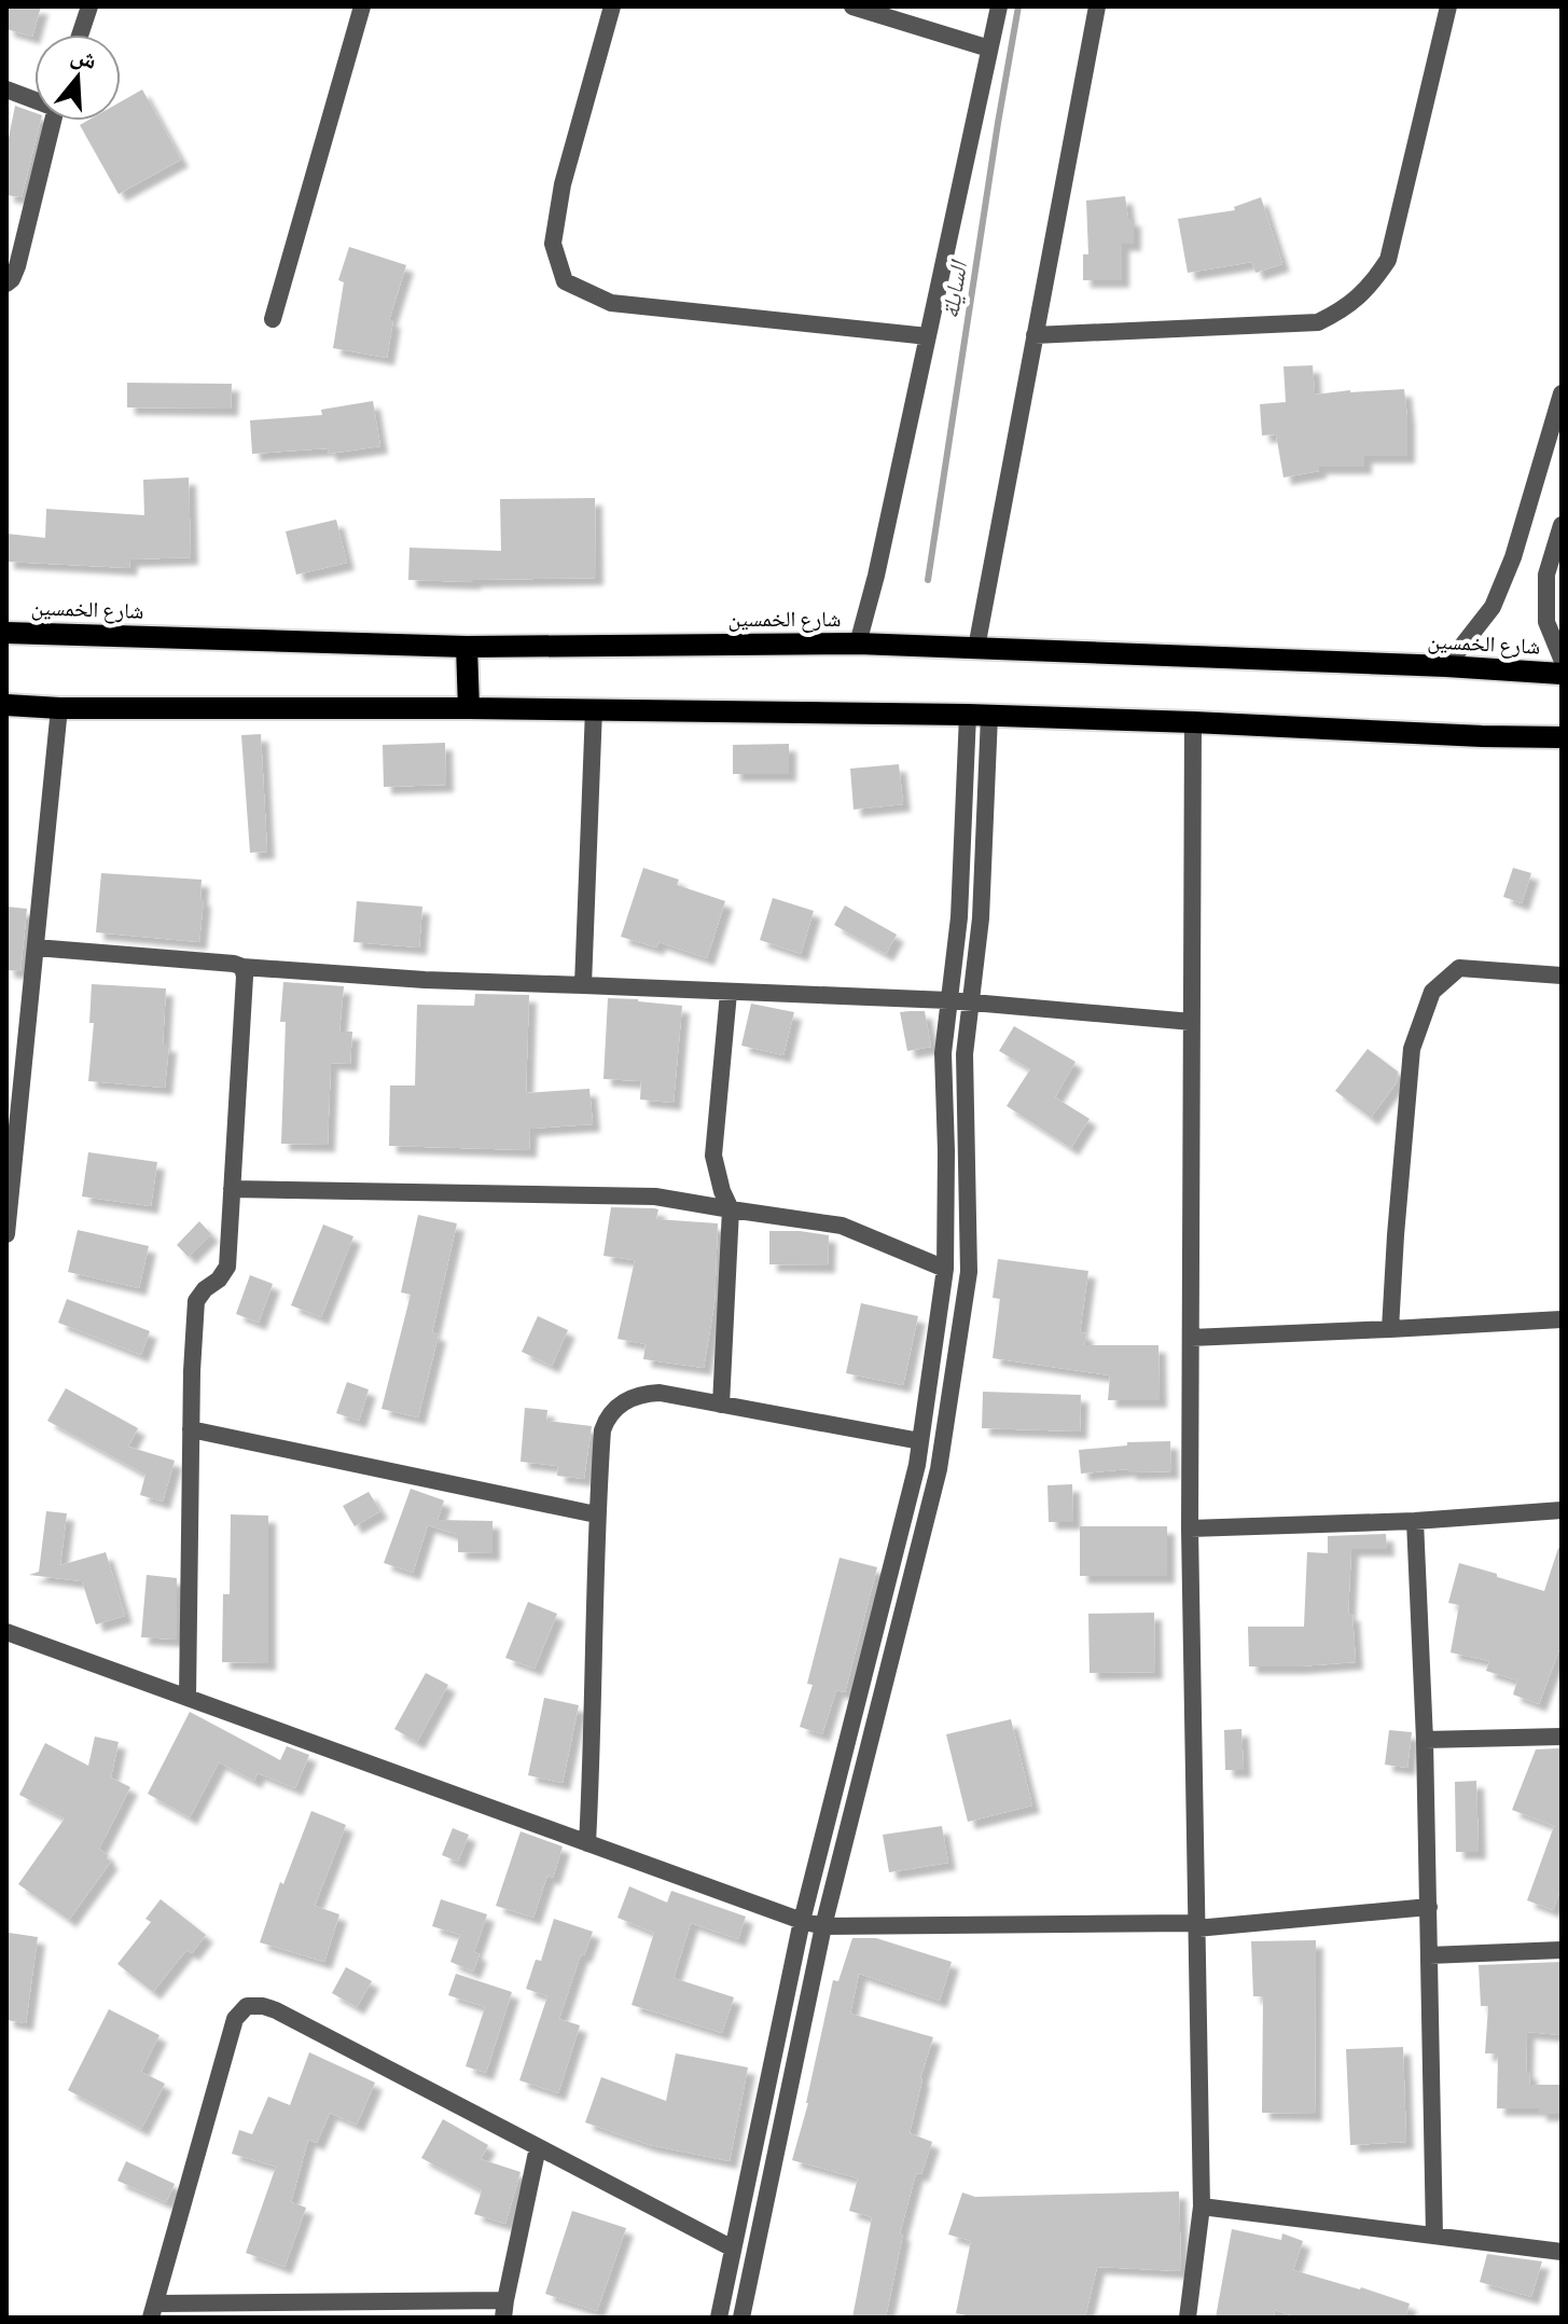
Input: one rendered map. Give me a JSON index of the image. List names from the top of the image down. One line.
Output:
{"streets":{"main road":["شارع الخمسين"]},"water":["السايلة"],"north":"top"}
